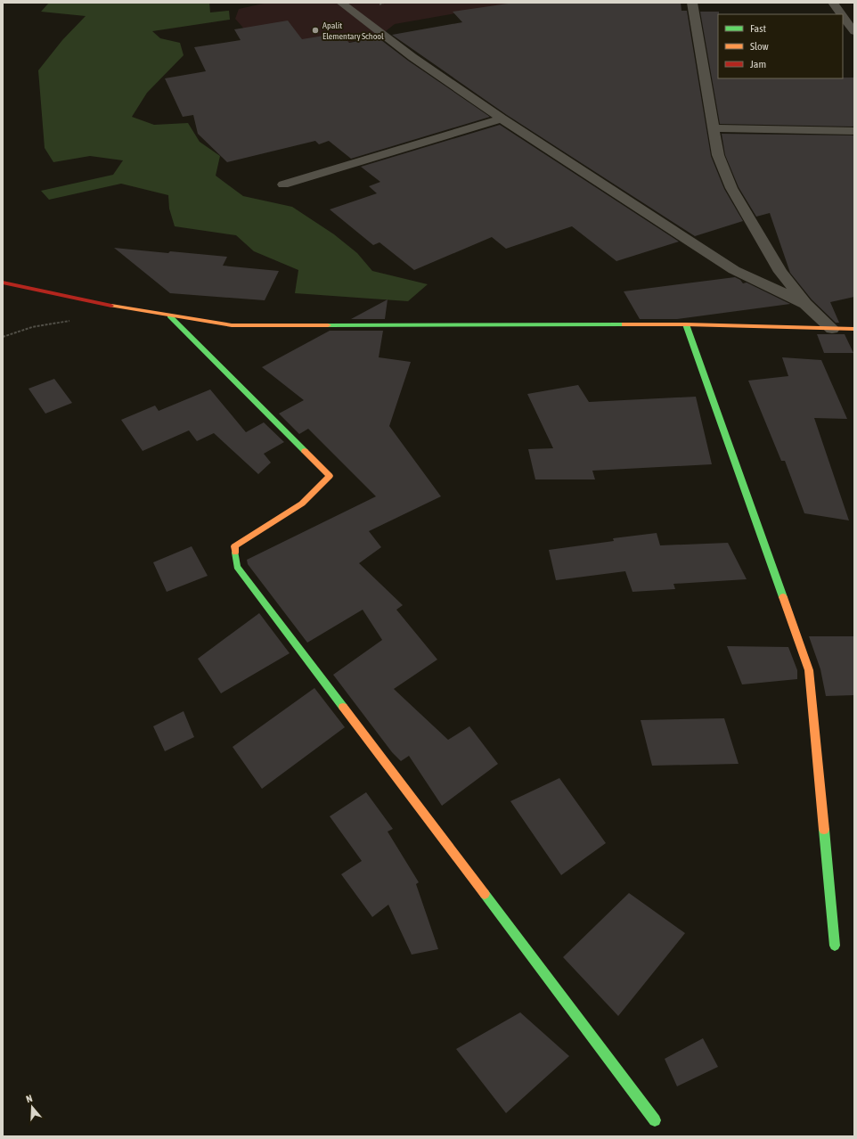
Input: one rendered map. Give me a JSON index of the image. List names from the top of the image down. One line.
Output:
{"places":["Apalit Elementary School"],"legend":["Fast","Slow","Jam"],"north":"top"}
